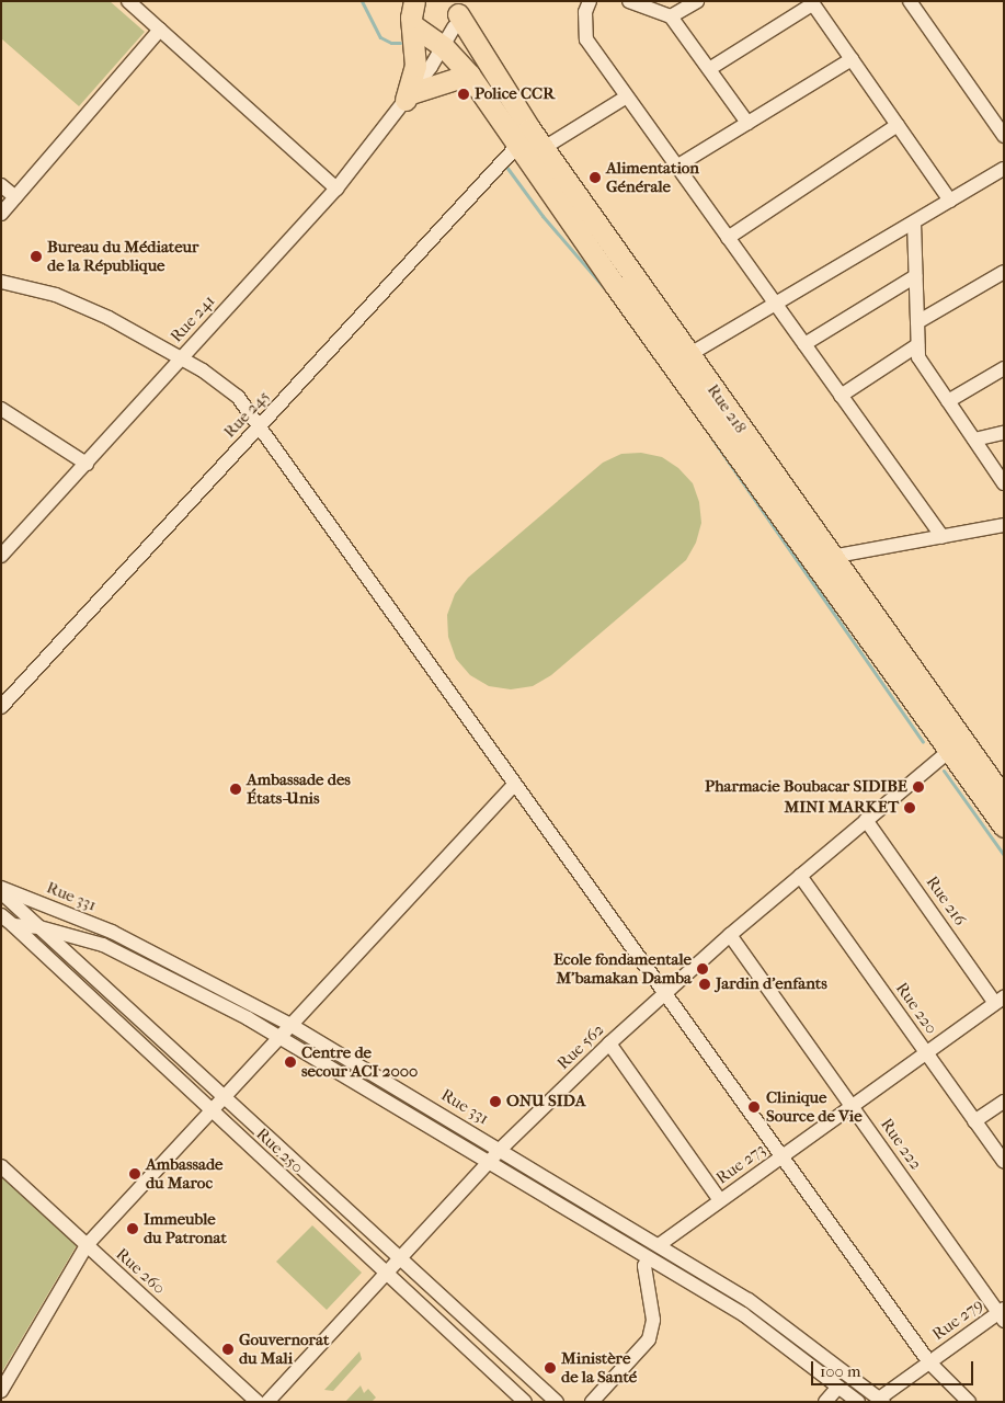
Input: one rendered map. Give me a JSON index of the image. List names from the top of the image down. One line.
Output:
{"streets":{"highway":["Rue 218"],"street":["Rue 241","Rue 245","Rue 331","Rue 216","Rue 220","Rue 562","Rue 222","Rue 250","Rue 273","Rue 260","Rue 279"]},"crossings":[["Rue 218","Rue 562"],["Rue 331","Rue 562"],["Rue 331","Rue 273"],["Rue 331","Rue 279"],["Rue 216","Rue 562"],["Rue 216","Rue 273"],["Rue 220","Rue 562"],["Rue 220","Rue 273"],["Rue 562","Rue 222"],["Rue 562","Rue 250"],["Rue 222","Rue 273"],["Rue 222","Rue 279"]],"places":["Police CCR","Alimentation Générale","Bureau du Médiateur de la République","Pharmacie Boubacar SIDIBE","Ambassade des États-Unis","MINI MARKET","Ecole fondamentale M'bamakan Damba","Jardin d'enfants","Centre de secour ACI 2000","ONU SIDA","Clinique Source de Vie","Ambassade du Maroc","Immeuble du Patronat","Gouvernorat du Mali","Ministère de la Santé"],"scale_bar":"100 m"}
